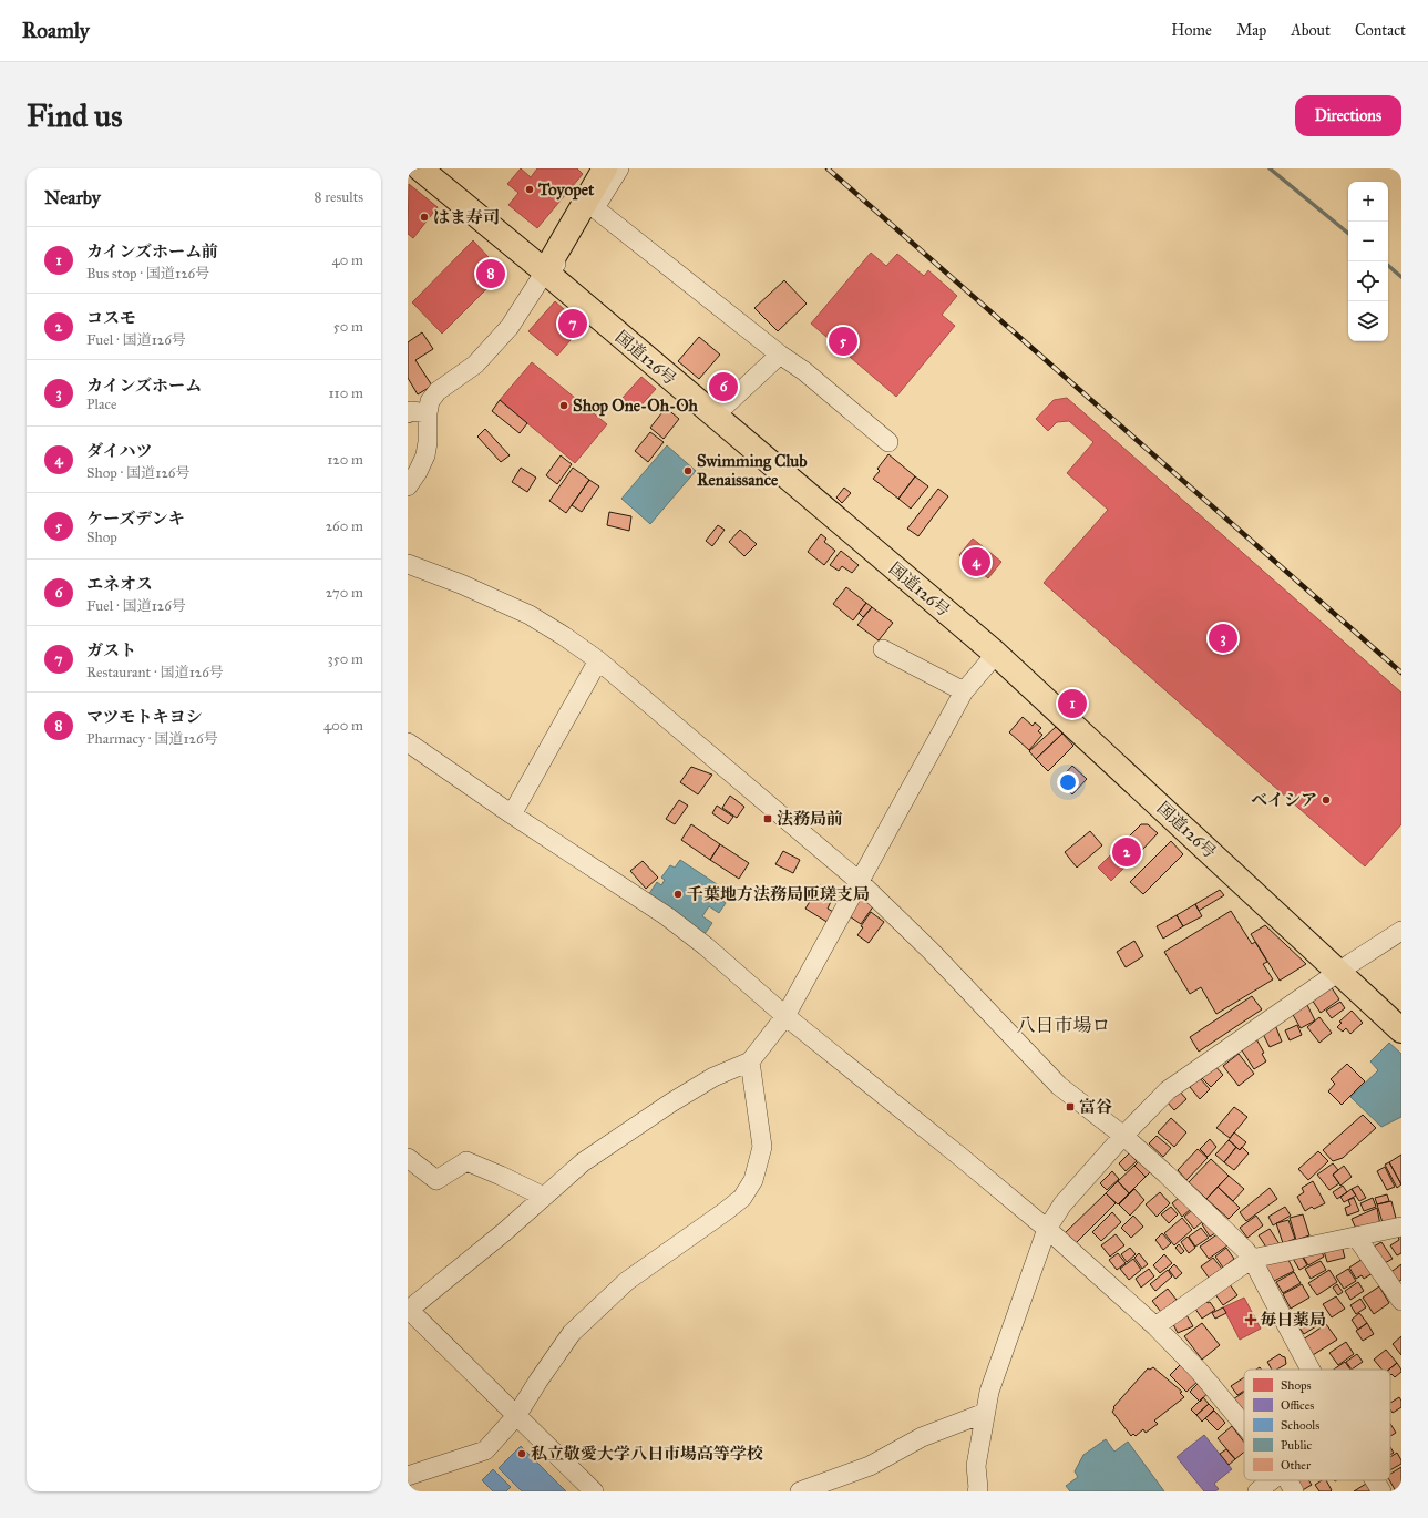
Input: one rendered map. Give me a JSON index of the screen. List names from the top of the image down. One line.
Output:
{"streets":{"main road":["国道126号"]},"districts":["八日市場ロ"],"places":{"other":["Toyopet","はま寿司","Shop One-Oh-Oh","Swimming Club Renaissance","ベイシア","千葉地方法務局匝瑳支局","私立敬愛大学八日市場高等学校"],"transit":["法務局前","富谷"],"health":["毎日薬局"]},"legend":["Shops","Offices","Schools","Public","Other"],"page":{"header":"Roamly","nav":["Home","Map","About","Contact"],"buttons":"Directions","title":"Find us","heading":["Nearby","8 results"],"map_buttons":["+","−"],"list":[{"mark":"1","name":"カインズホーム前","note":"Bus stop · 国道126号","value":"40 m"},{"mark":"2","name":"コスモ","note":"Fuel · 国道126号","value":"50 m"},{"mark":"3","name":"カインズホーム","note":"Place","value":"110 m"},{"mark":"4","name":"ダイハツ","note":"Shop · 国道126号","value":"120 m"},{"mark":"5","name":"ケーズデンキ","note":"Shop","value":"260 m"},{"mark":"6","name":"エネオス","note":"Fuel · 国道126号","value":"270 m"},{"mark":"7","name":"ガスト","note":"Restaurant · 国道126号","value":"350 m"},{"mark":"8","name":"マツモトキヨシ","note":"Pharmacy · 国道126号","value":"400 m"}],"pins":["8","7","5","6","4","3","1","2"]}}
